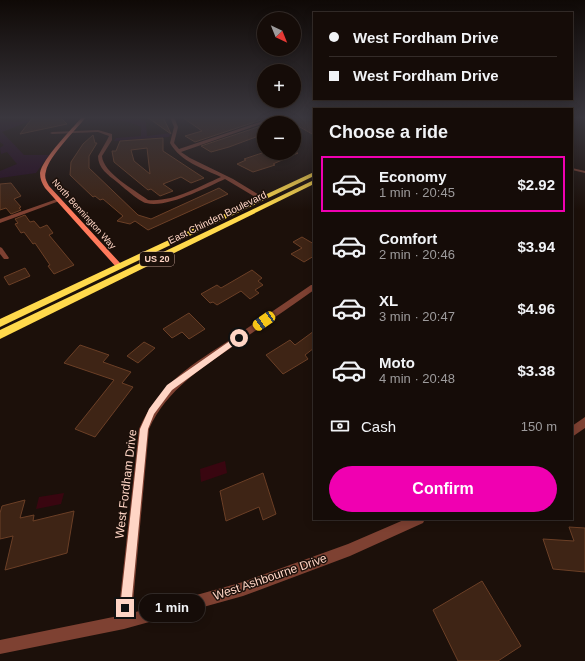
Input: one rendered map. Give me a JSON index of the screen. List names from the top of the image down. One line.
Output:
{"streets":{"main road":["East Chinden Boulevard","US 20"],"street":["North Bennington Way","West Fordham Drive","West Ashbourne Drive"]},"crossings":[["North Bennington Way","East Chinden Boulevard"],["West Fordham Drive","West Ashbourne Drive"]],"north":"bottom right","page":{"map_buttons":["+","−"],"banner":["West Fordham Drive","West Fordham Drive"],"heading":"Choose a ride","list":[{"name":"Economy","note":"1 min · 20:45","value":"$2.92"},{"name":"Comfort","note":"2 min · 20:46","value":"$3.94"},{"name":"XL","note":"3 min · 20:47","value":"$4.96"},{"name":"Moto","note":"4 min · 20:48","value":"$3.38"}],"pay":["Cash","150 m"],"buttons":"Confirm","bubble":"1 min"}}
